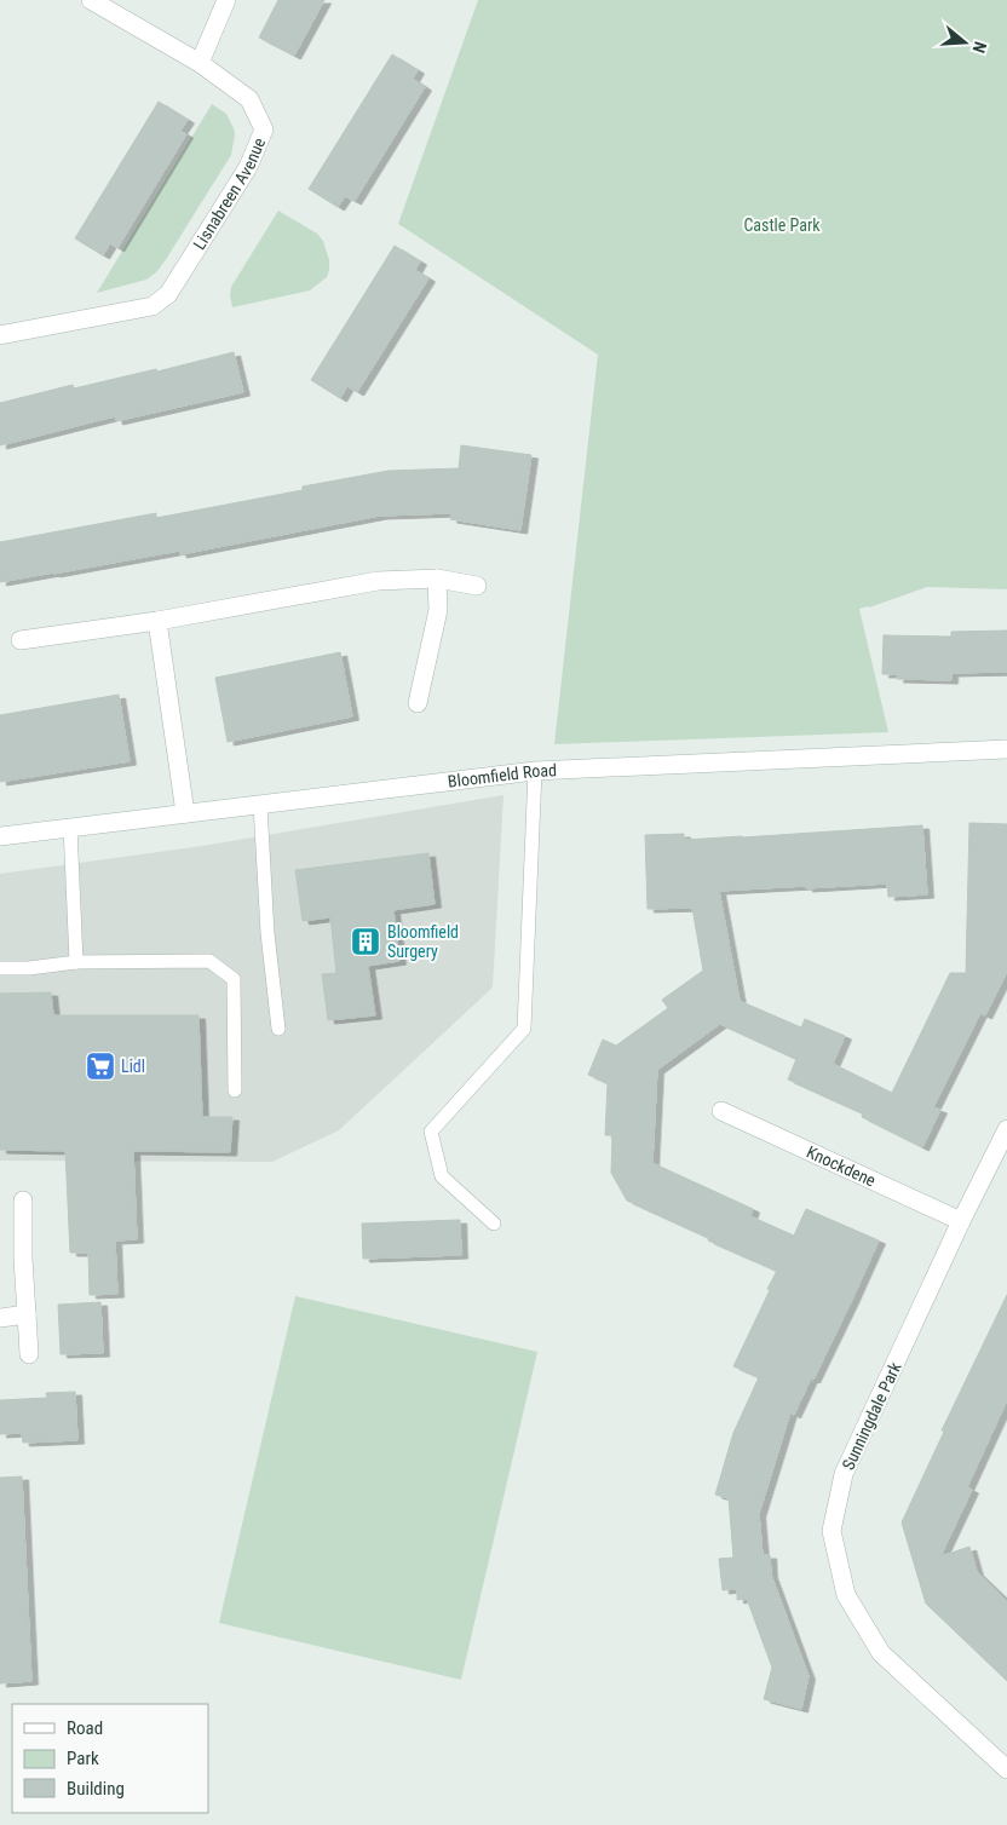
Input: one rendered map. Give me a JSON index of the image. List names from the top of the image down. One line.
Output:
{"streets":{"street":["Lisnabreen Avenue","Bloomfield Road","Knockdene","Sunningdale Park"]},"crossings":[["Knockdene","Sunningdale Park"]],"parks":["Castle Park"],"places":{"building":["Bloomfield Surgery"],"supermarket":["Lidl"]},"legend":["Road","Park","Building"],"north":"right"}
